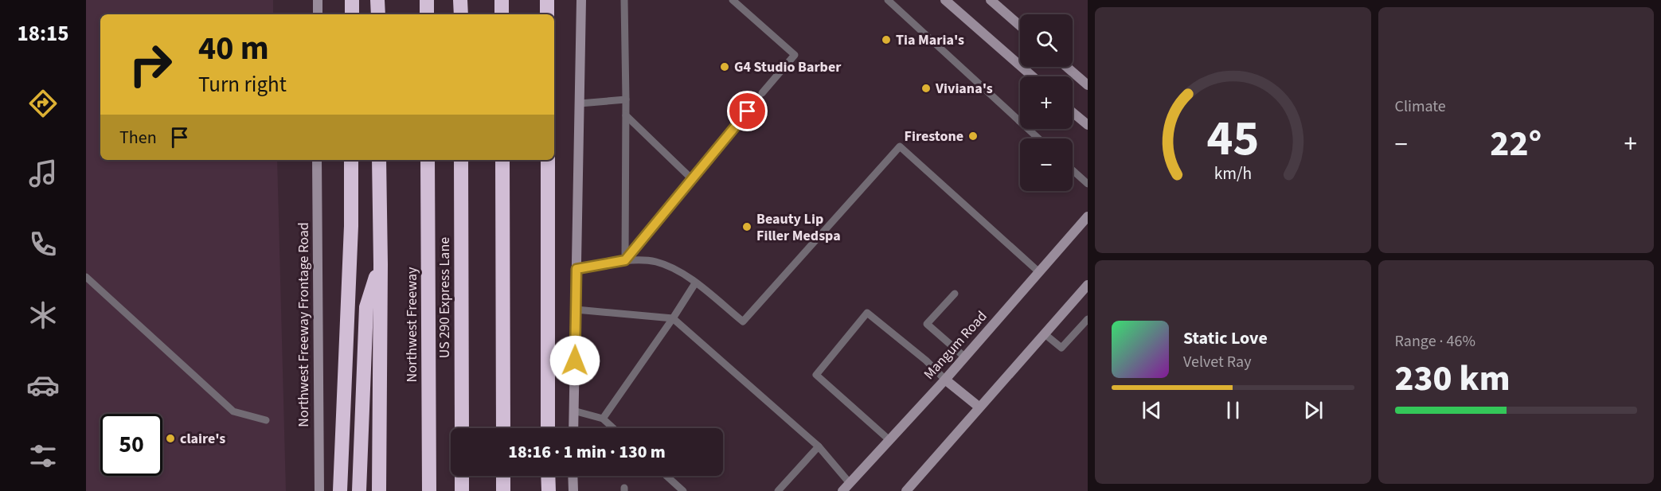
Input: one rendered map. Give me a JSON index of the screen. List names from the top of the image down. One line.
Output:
{"streets":{"highway":["US 290 Express Lane","Northwest Freeway"],"main road":["Northwest Freeway Frontage Road","Mangum Road"]},"places":["Tia Maria's","G4 Studio Barber","Viviana's","Firestone","Beauty Lip Filler Medspa","claire's"],"page":{"tabs":"18:15","tile":["Climate",["Range · 46%","230 km"]],"map_buttons":["+","−"],"turn":["40 m","Turn right"],"then":"Then","heat":["−","22°","+"],"song":["Static Love","Velvet Ray"],"limit":"50","trip":"18:16 · 1 min · 130 m","gauge":["45","km/h"]}}
